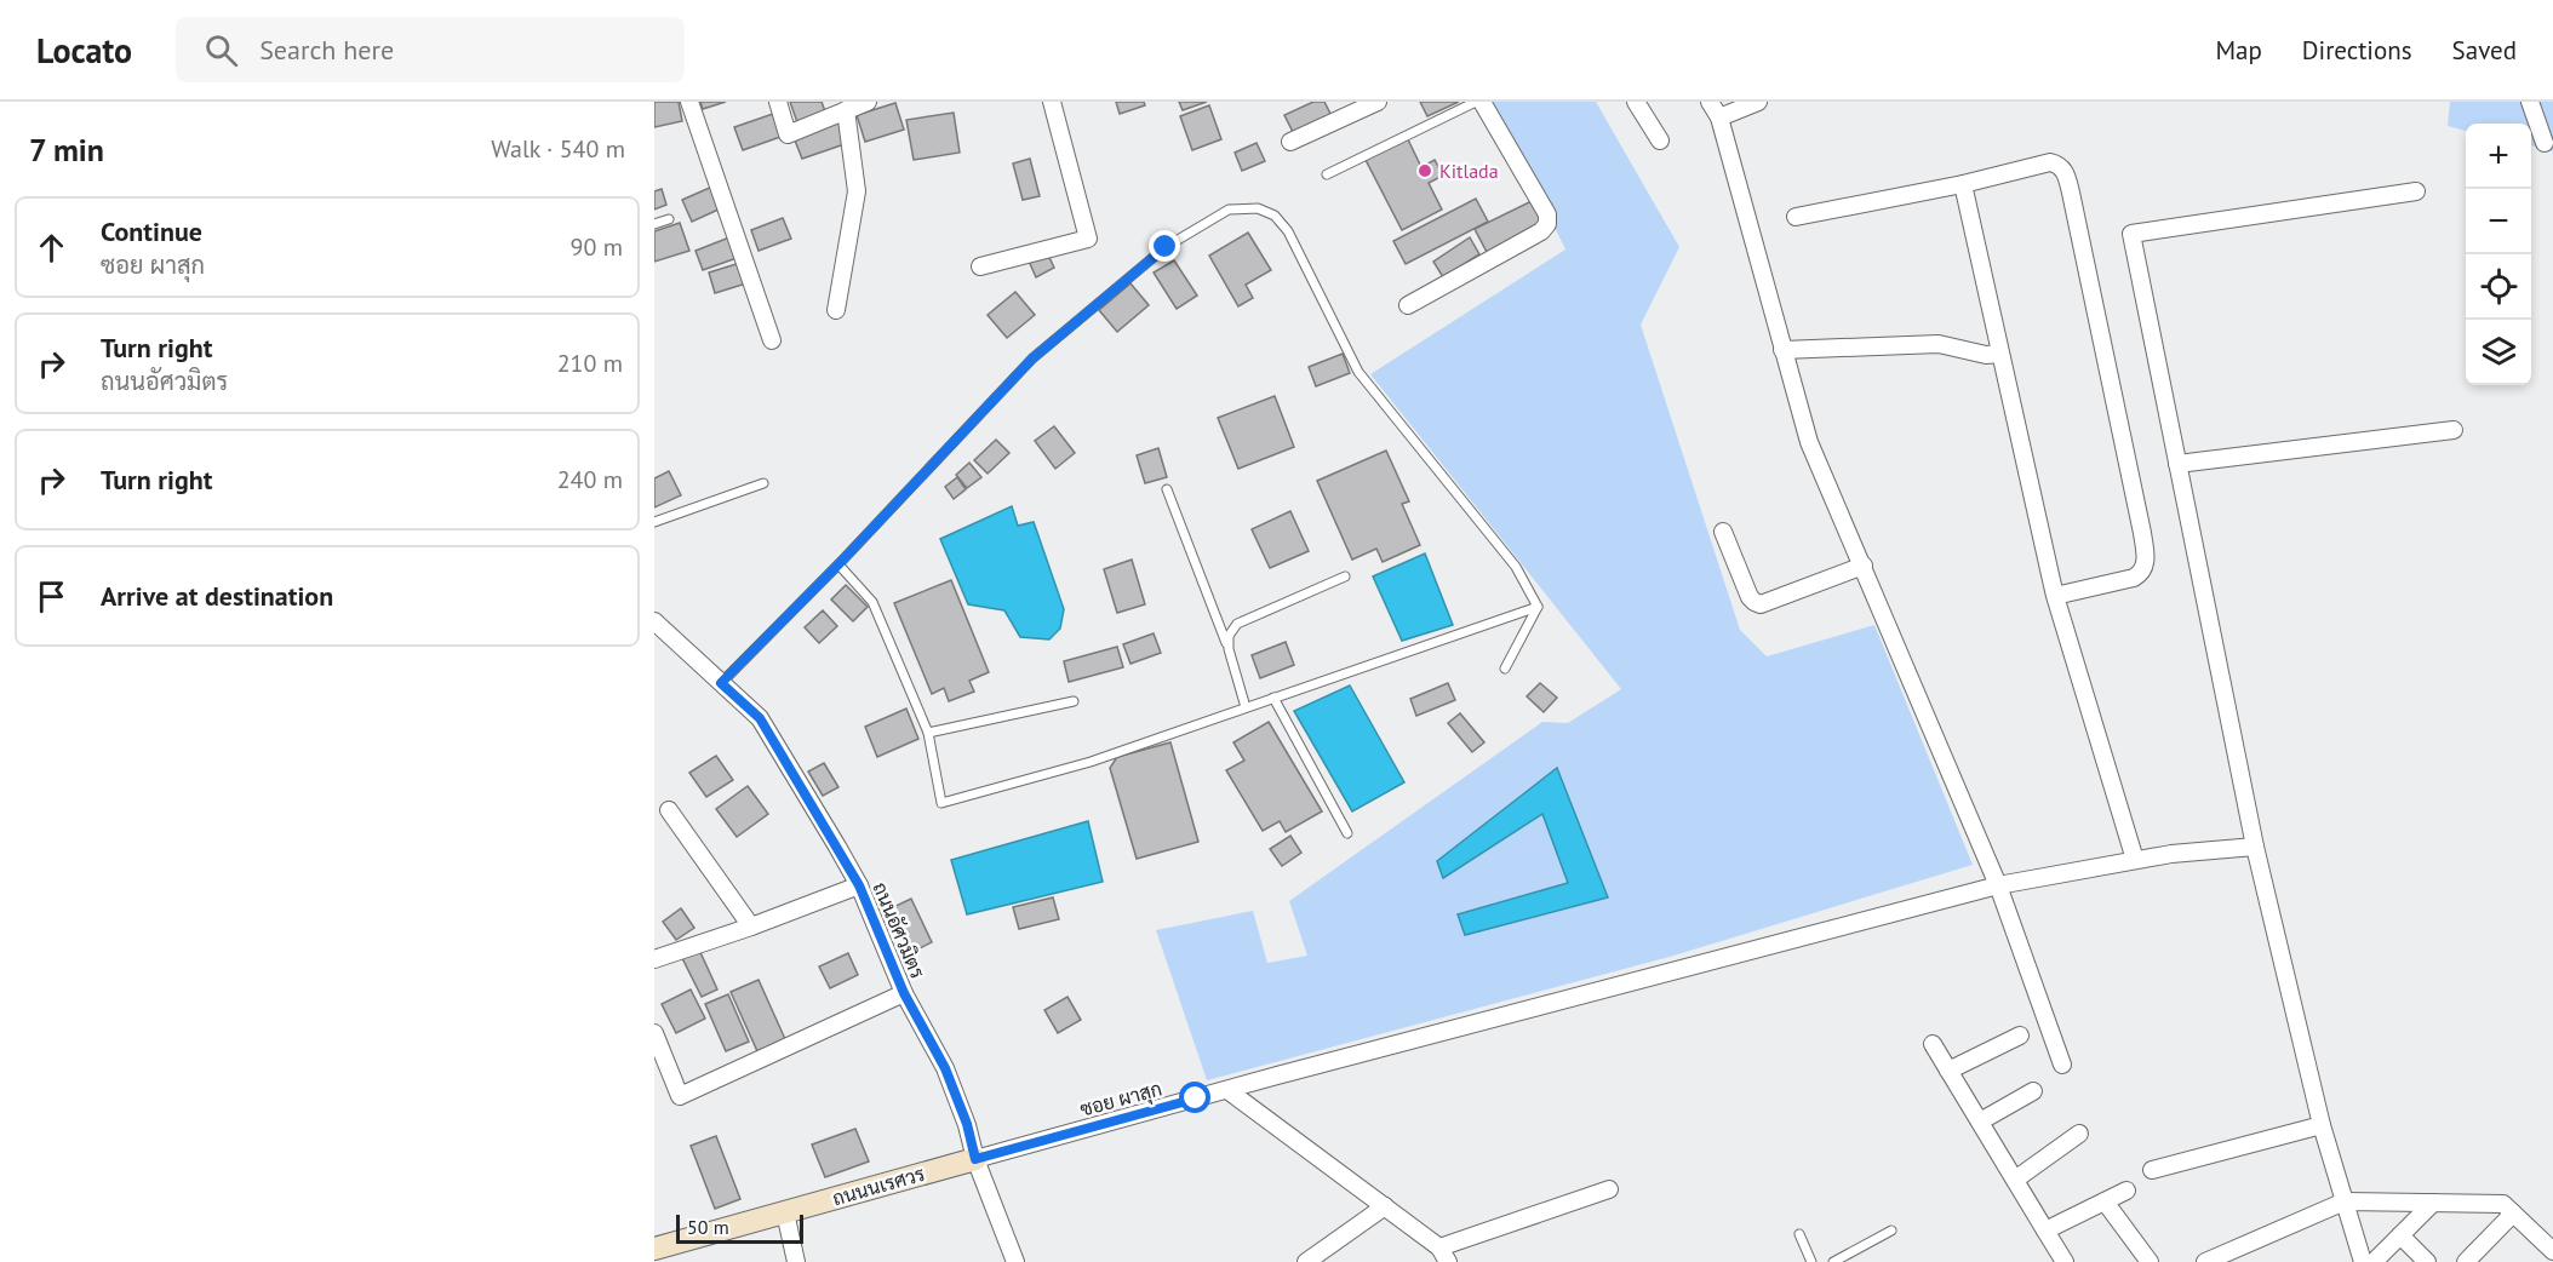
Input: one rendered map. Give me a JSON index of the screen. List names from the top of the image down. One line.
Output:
{"streets":{"street":["ถนนอัศวมิตร","ซอย ผาสุก","ถนนนเรศวร"]},"crossings":[["ถนนอัศวมิตร","ซอย ผาสุก"],["ถนนอัศวมิตร","ถนนนเรศวร"],["ซอย ผาสุก","ถนนนเรศวร"]],"places":["Kitlada"],"scale_bar":"50 m","page":{"header":"Locato","search":"Search here","nav":["Map","Directions","Saved"],"heading":["7 min","Walk · 540 m"],"map_buttons":["+","−"],"list":[["Continue","ซอย ผาสุก","90 m"],["Turn right","ถนนอัศวมิตร","210 m"],["Turn right","240 m"],"Arrive at destination"],"scale":"50 m"}}
